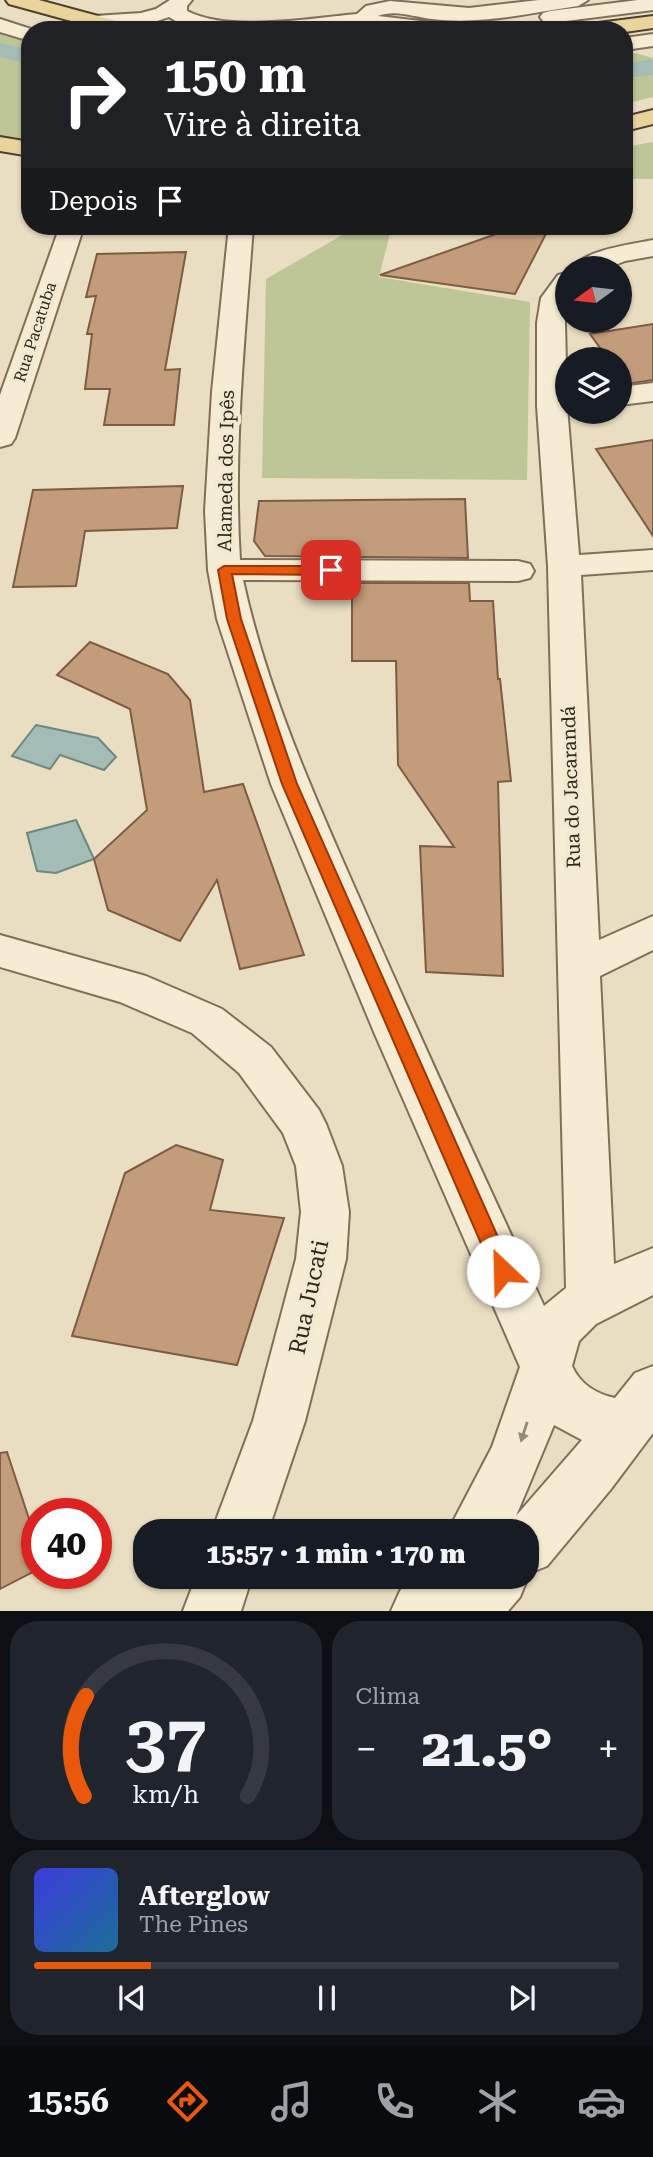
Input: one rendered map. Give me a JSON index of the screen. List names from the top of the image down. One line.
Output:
{"streets":{"street":["Rua Pacatuba","Alameda dos Ipês","Rua do Jacarandá","Rua Jucati"]},"north":"left","page":{"turn":["150 m","Vire à direita"],"then":"Depois","limit":"40","trip":"15:57 · 1 min · 170 m","tile":"Clima","heat":["−","21.5°","+"],"song":["Afterglow","The Pines"],"tabs":"15:56","gauge":["37","km/h"]}}
